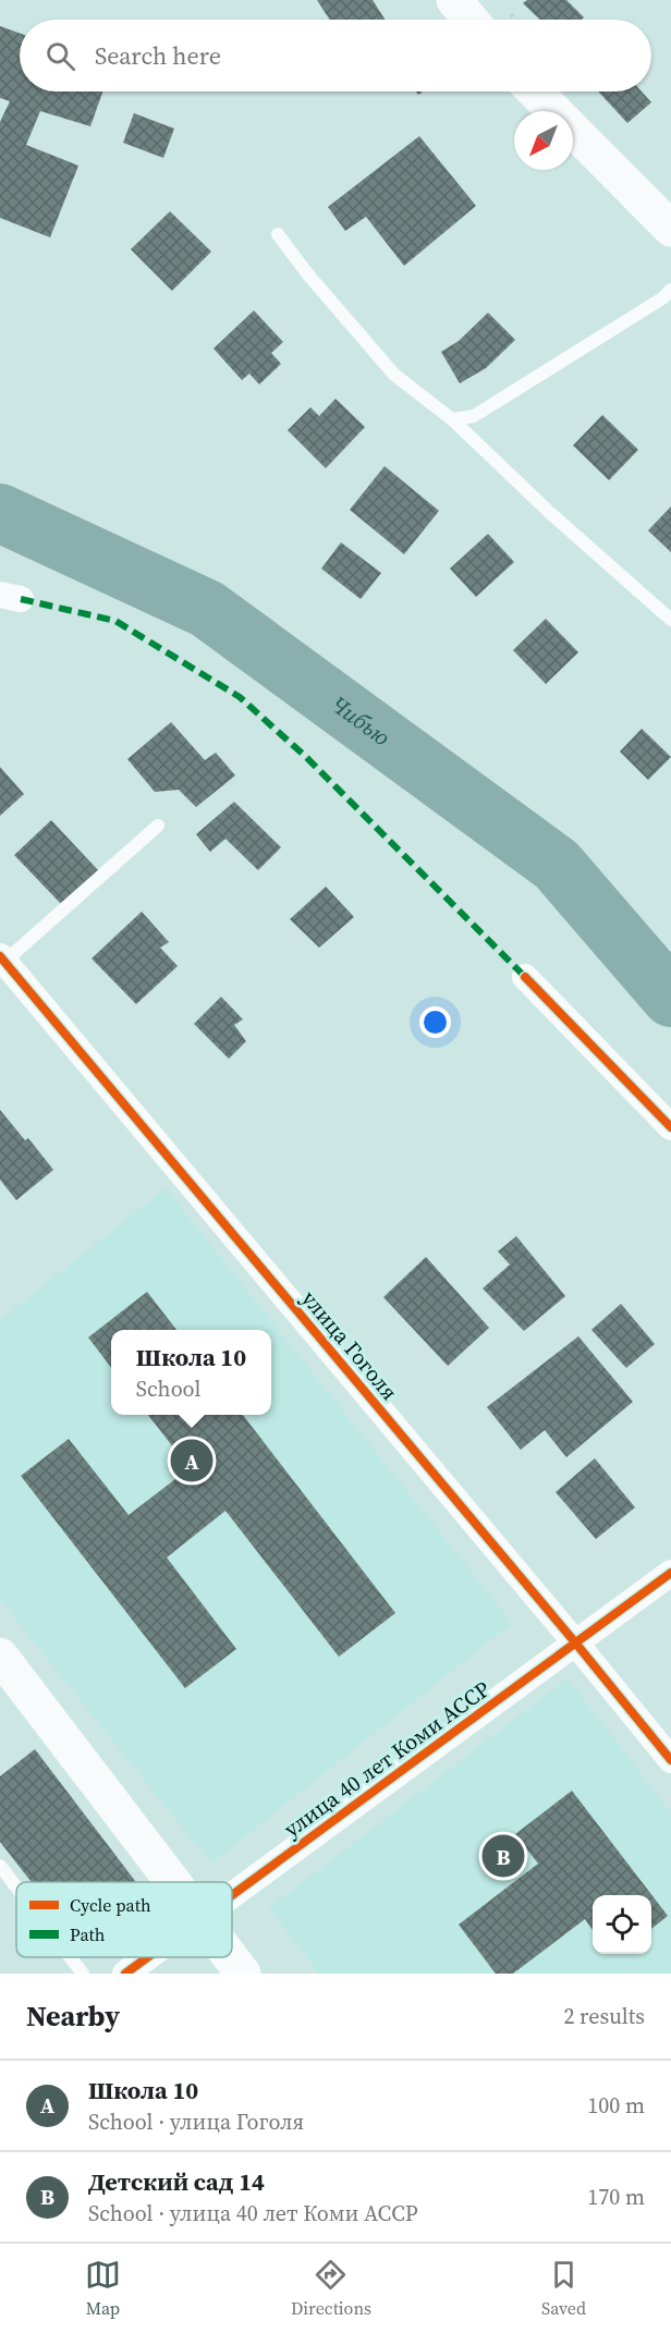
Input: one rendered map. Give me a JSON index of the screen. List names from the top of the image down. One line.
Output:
{"streets":{"street":["улица Гоголя","улица 40 лет Коми АССР"]},"crossings":[["улица Гоголя","улица 40 лет Коми АССР"]],"water":["Чибью"],"legend":["Cycle path","Path"],"north":"bottom left","page":{"search":"Search here","popup":["Школа 10","School"],"pins":["A","B"],"heading":["Nearby","2 results"],"list":[{"mark":"A","name":"Школа 10","note":"School · улица Гоголя","value":"100 m"},{"mark":"B","name":"Детский сад 14","note":"School · улица 40 лет Коми АССР","value":"170 m"}],"nav":["Map","Directions","Saved"]}}
